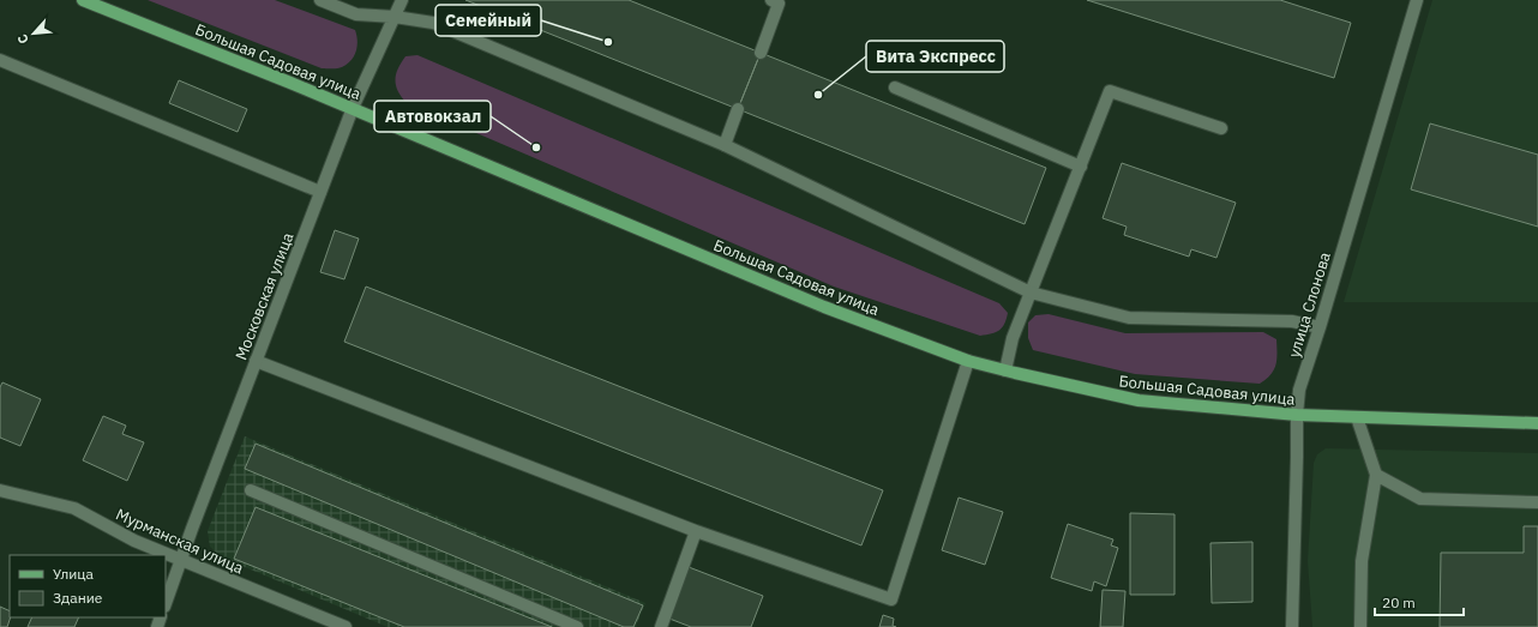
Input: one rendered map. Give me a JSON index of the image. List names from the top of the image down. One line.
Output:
{"streets":{"main road":["Большая Садовая улица"],"street":["Московская улица","улица Слонова","Мурманская улица"]},"crossings":[["Большая Садовая улица","Московская улица"],["Большая Садовая улица","улица Слонова"],["Московская улица","Мурманская улица"]],"places":["Семейный","Вита Экспресс","Автовокзал"],"legend":["Улица","Здание"],"scale_bar":"20 m","north":"bottom left"}
